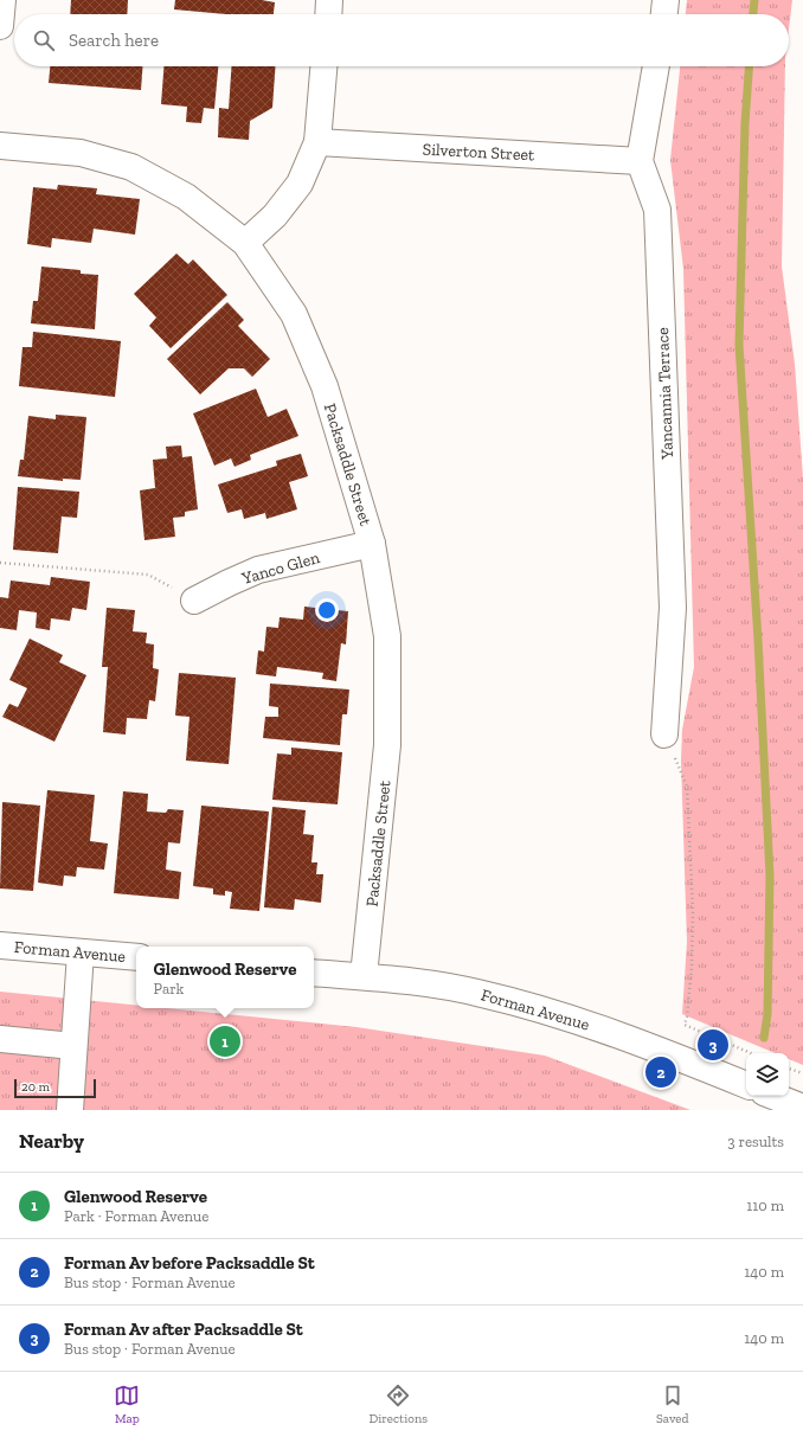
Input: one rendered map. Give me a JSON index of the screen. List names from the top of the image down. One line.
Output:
{"streets":{"street":["Silverton Street","Yancannia Terrace","Packsaddle Street","Yanco Glen","Forman Avenue"]},"crossings":[["Silverton Street","Yancannia Terrace"],["Packsaddle Street","Yanco Glen"],["Packsaddle Street","Forman Avenue"]],"scale_bar":"20 m","page":{"search":"Search here","popup":["Glenwood Reserve","Park"],"pins":["1","3","2"],"scale":"20 m","heading":["Nearby","3 results"],"list":[{"mark":"1","name":"Glenwood Reserve","note":"Park · Forman Avenue","value":"110 m"},{"mark":"2","name":"Forman Av before Packsaddle St","note":"Bus stop · Forman Avenue","value":"140 m"},{"mark":"3","name":"Forman Av after Packsaddle St","note":"Bus stop · Forman Avenue","value":"140 m"}],"nav":["Map","Directions","Saved"]}}
